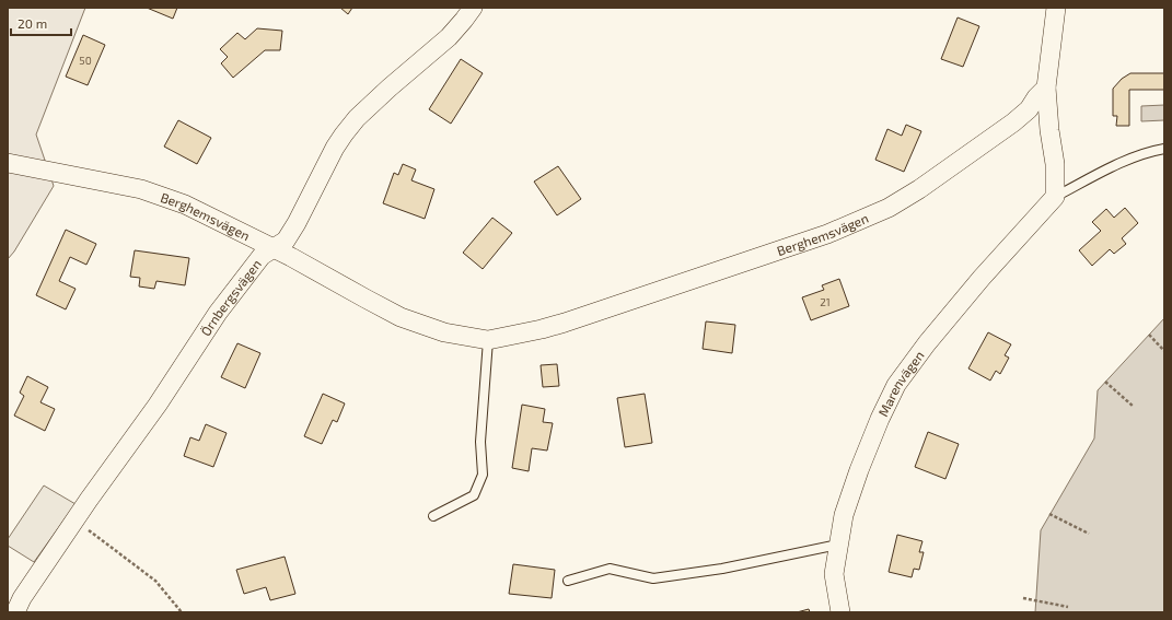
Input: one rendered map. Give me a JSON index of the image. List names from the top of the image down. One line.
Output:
{"streets":{"street":["Berghemsvägen","Örnbergsvägen","Marenvägen"]},"crossings":[["Berghemsvägen","Örnbergsvägen"]],"house_numbers":["50","21"],"scale_bar":"20 m"}
